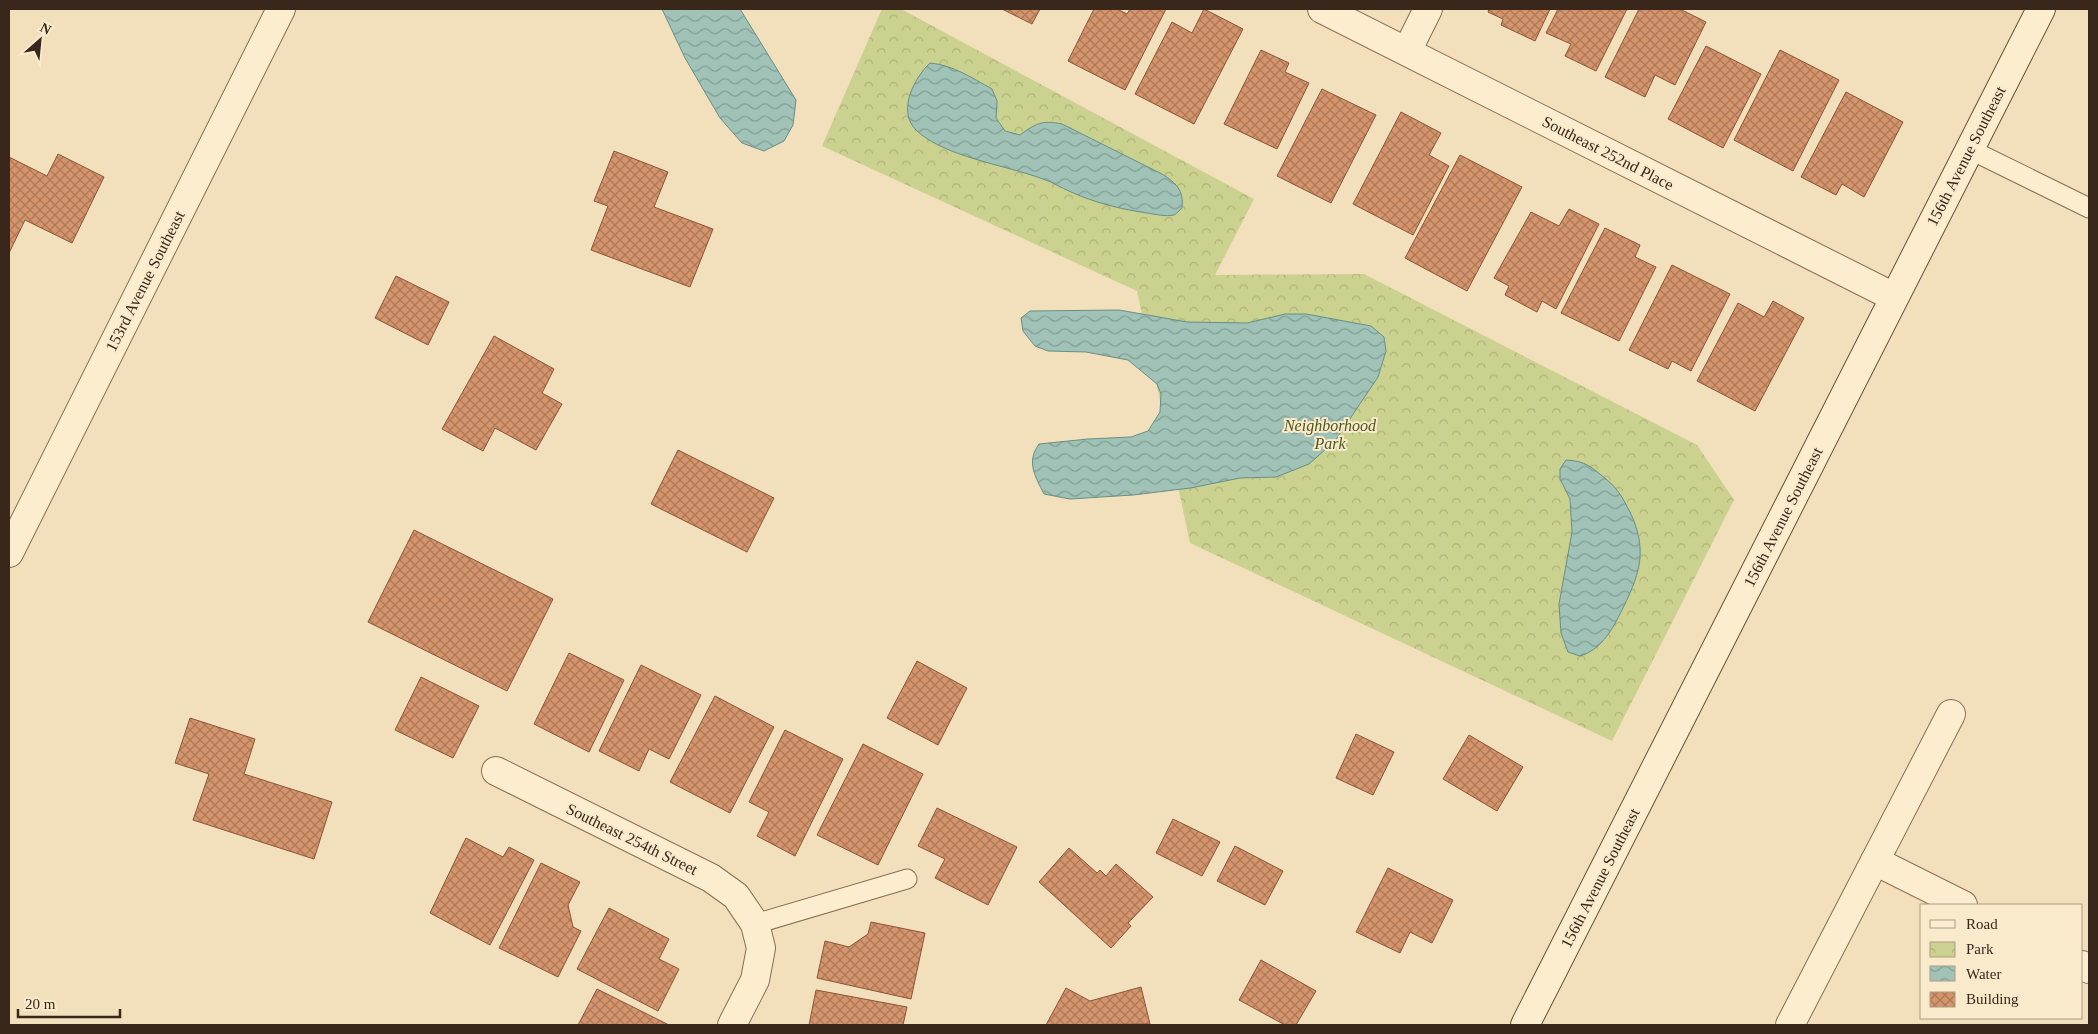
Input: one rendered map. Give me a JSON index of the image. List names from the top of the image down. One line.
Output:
{"streets":{"street":["Southeast 252nd Place","156th Avenue Southeast","153rd Avenue Southeast","Southeast 254th Street"]},"crossings":[["Southeast 252nd Place","156th Avenue Southeast"]],"parks":["Neighborhood Park"],"legend":["Road","Park","Water","Building"],"scale_bar":"20 m","north":"top right"}
